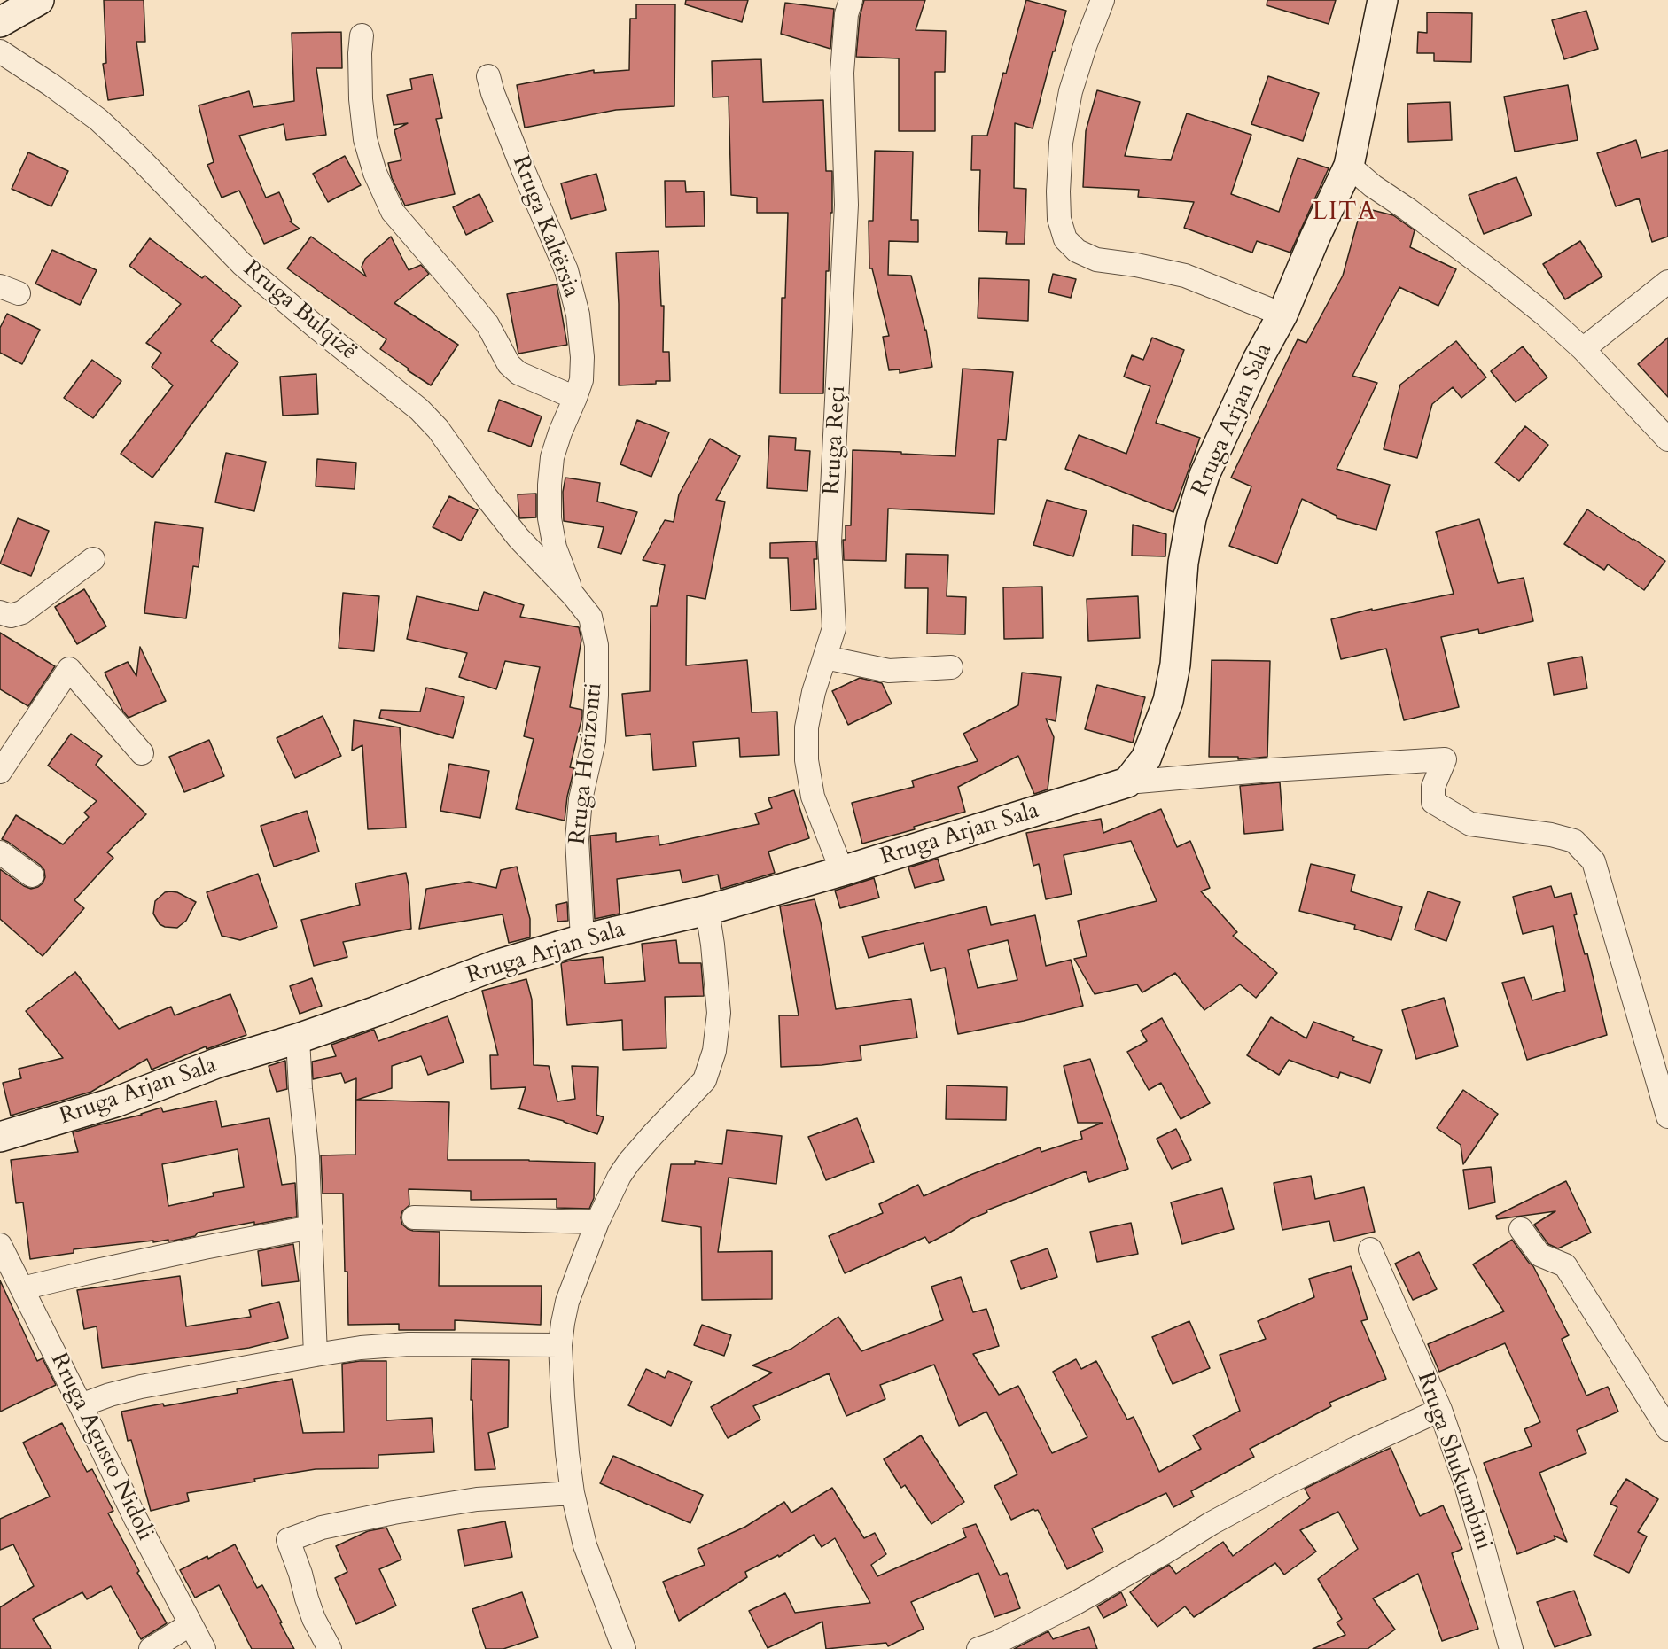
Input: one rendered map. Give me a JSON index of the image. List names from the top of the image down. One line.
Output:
{"streets":{"street":["Rruga Kaltërsia","Rruga Bulqizë","Rruga Arjan Sala","Rruga Reçi","Rruga Horizonti","Rruga Agusto Nidoli","Rruga Shukumbini"]},"crossings":[["Rruga Kaltërsia","Rruga Bulqizë"],["Rruga Kaltërsia","Rruga Horizonti"],["Rruga Bulqizë","Rruga Horizonti"],["Rruga Arjan Sala","Rruga Reçi"],["Rruga Arjan Sala","Rruga Horizonti"]],"districts":["LITA"]}
